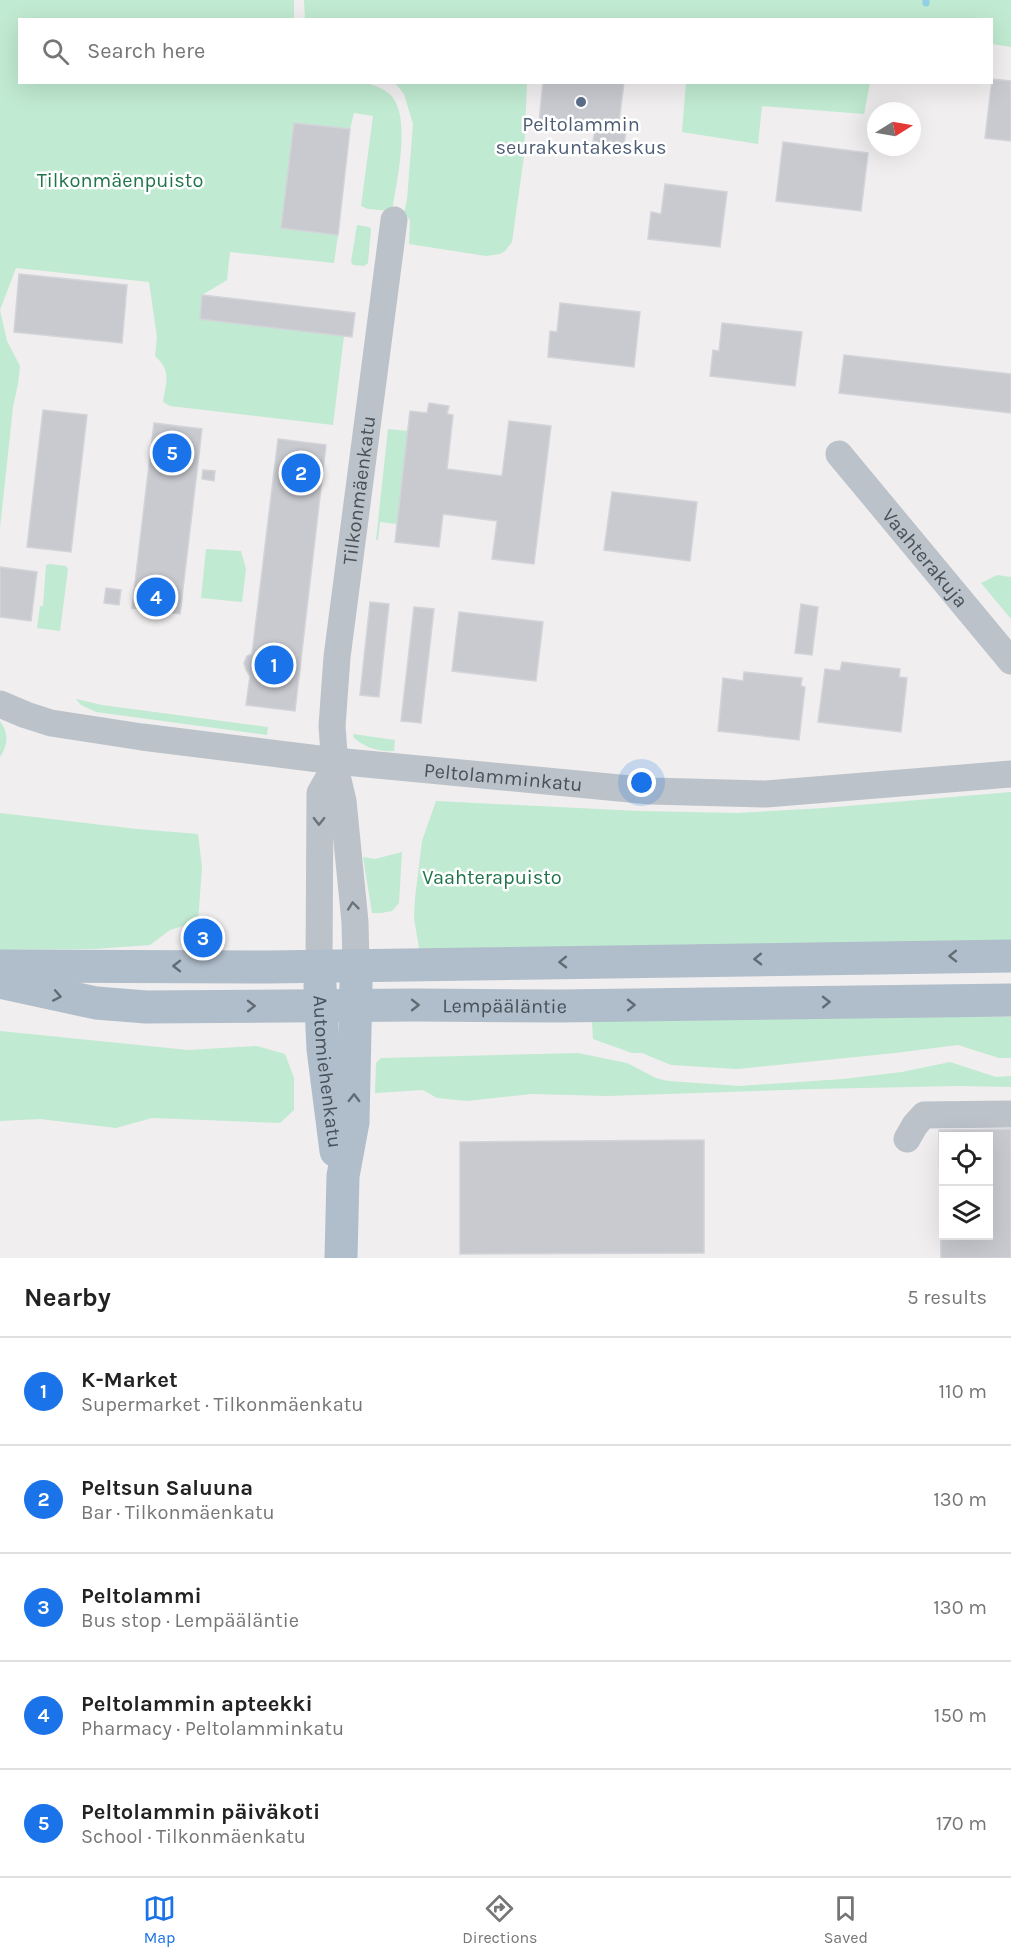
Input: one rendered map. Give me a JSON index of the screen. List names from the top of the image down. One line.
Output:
{"streets":{"main road":["Tilkonmäenkatu","Lempääläntie","Automiehenkatu"],"street":["Vaahterakuja","Peltolamminkatu"]},"crossings":[["Tilkonmäenkatu","Peltolamminkatu"],["Tilkonmäenkatu","Lempääläntie"],["Tilkonmäenkatu","Automiehenkatu"],["Lempääläntie","Automiehenkatu"]],"parks":["Tilkonmäenpuisto","Vaahterapuisto"],"places":["Peltolammin seurakuntakeskus"],"north":"right","page":{"search":"Search here","pins":["5","2","4","1","3"],"heading":["Nearby","5 results"],"list":[{"mark":"1","name":"K-Market","note":"Supermarket · Tilkonmäenkatu","value":"110 m"},{"mark":"2","name":"Peltsun Saluuna","note":"Bar · Tilkonmäenkatu","value":"130 m"},{"mark":"3","name":"Peltolammi","note":"Bus stop · Lempääläntie","value":"130 m"},{"mark":"4","name":"Peltolammin apteekki","note":"Pharmacy · Peltolamminkatu","value":"150 m"},{"mark":"5","name":"Peltolammin päiväkoti","note":"School · Tilkonmäenkatu","value":"170 m"}],"nav":["Map","Directions","Saved"]}}
